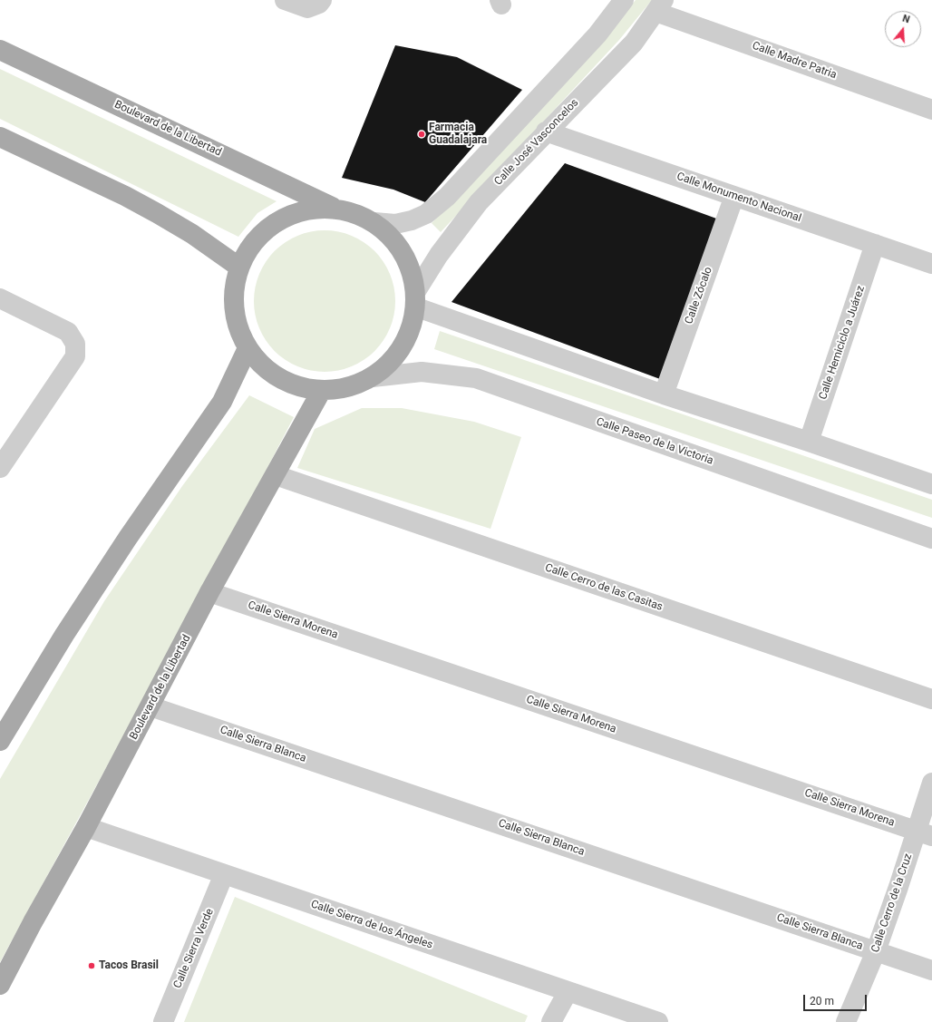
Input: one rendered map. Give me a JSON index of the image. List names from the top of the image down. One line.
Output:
{"streets":{"main road":["Boulevard de la Libertad"],"street":["Calle Madre Patria","Calle José Vasconcelos","Calle Monumento Nacional","Calle Zócalo","Calle Hemiciclo a Juárez","Calle Paseo de la Victoria","Calle Cerro de las Casitas","Calle Sierra Morena","Calle Sierra Blanca","Calle Cerro de la Cruz","Calle Sierra de los Ángeles","Calle Sierra Verde"]},"crossings":[["Calle Madre Patria","Calle José Vasconcelos"],["Boulevard de la Libertad","Calle Cerro de las Casitas"],["Boulevard de la Libertad","Calle Sierra Morena"],["Boulevard de la Libertad","Calle Sierra Blanca"],["Boulevard de la Libertad","Calle Sierra de los Ángeles"],["Calle José Vasconcelos","Calle Monumento Nacional"],["Calle Monumento Nacional","Calle Zócalo"],["Calle Monumento Nacional","Calle Hemiciclo a Juárez"],["Calle Sierra Morena","Calle Cerro de la Cruz"],["Calle Sierra Blanca","Calle Cerro de la Cruz"],["Calle Sierra de los Ángeles","Calle Sierra Verde"]],"places":["Farmacia Guadalajara","Tacos Brasil"],"scale_bar":"20 m","north":"top"}
